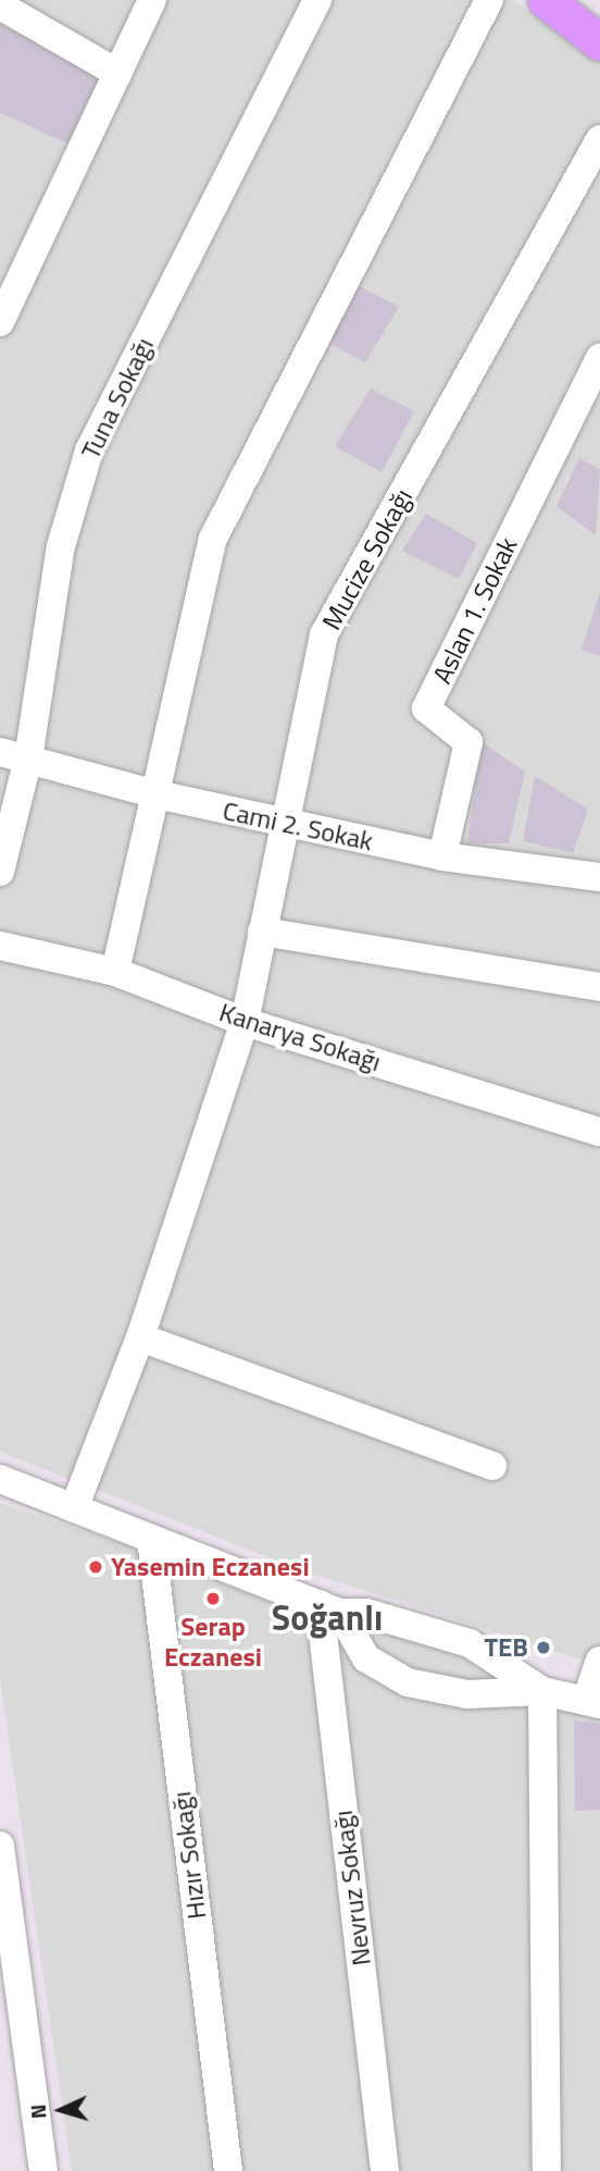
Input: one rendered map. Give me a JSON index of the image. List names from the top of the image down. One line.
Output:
{"streets":{"street":["Tuna Sokağı","Mucize Sokağı","Aslan 1. Sokak","Cami 2. Sokak","Kanarya Sokağı","Hızır Sokağı","Nevruz Sokağı"]},"crossings":[["Tuna Sokağı","Cami 2. Sokak"],["Mucize Sokağı","Cami 2. Sokak"],["Mucize Sokağı","Kanarya Sokağı"],["Aslan 1. Sokak","Cami 2. Sokak"]],"districts":["Soğanlı"],"places":["Yasemin Eczanesi","Serap Eczanesi","TEB"],"north":"left"}
